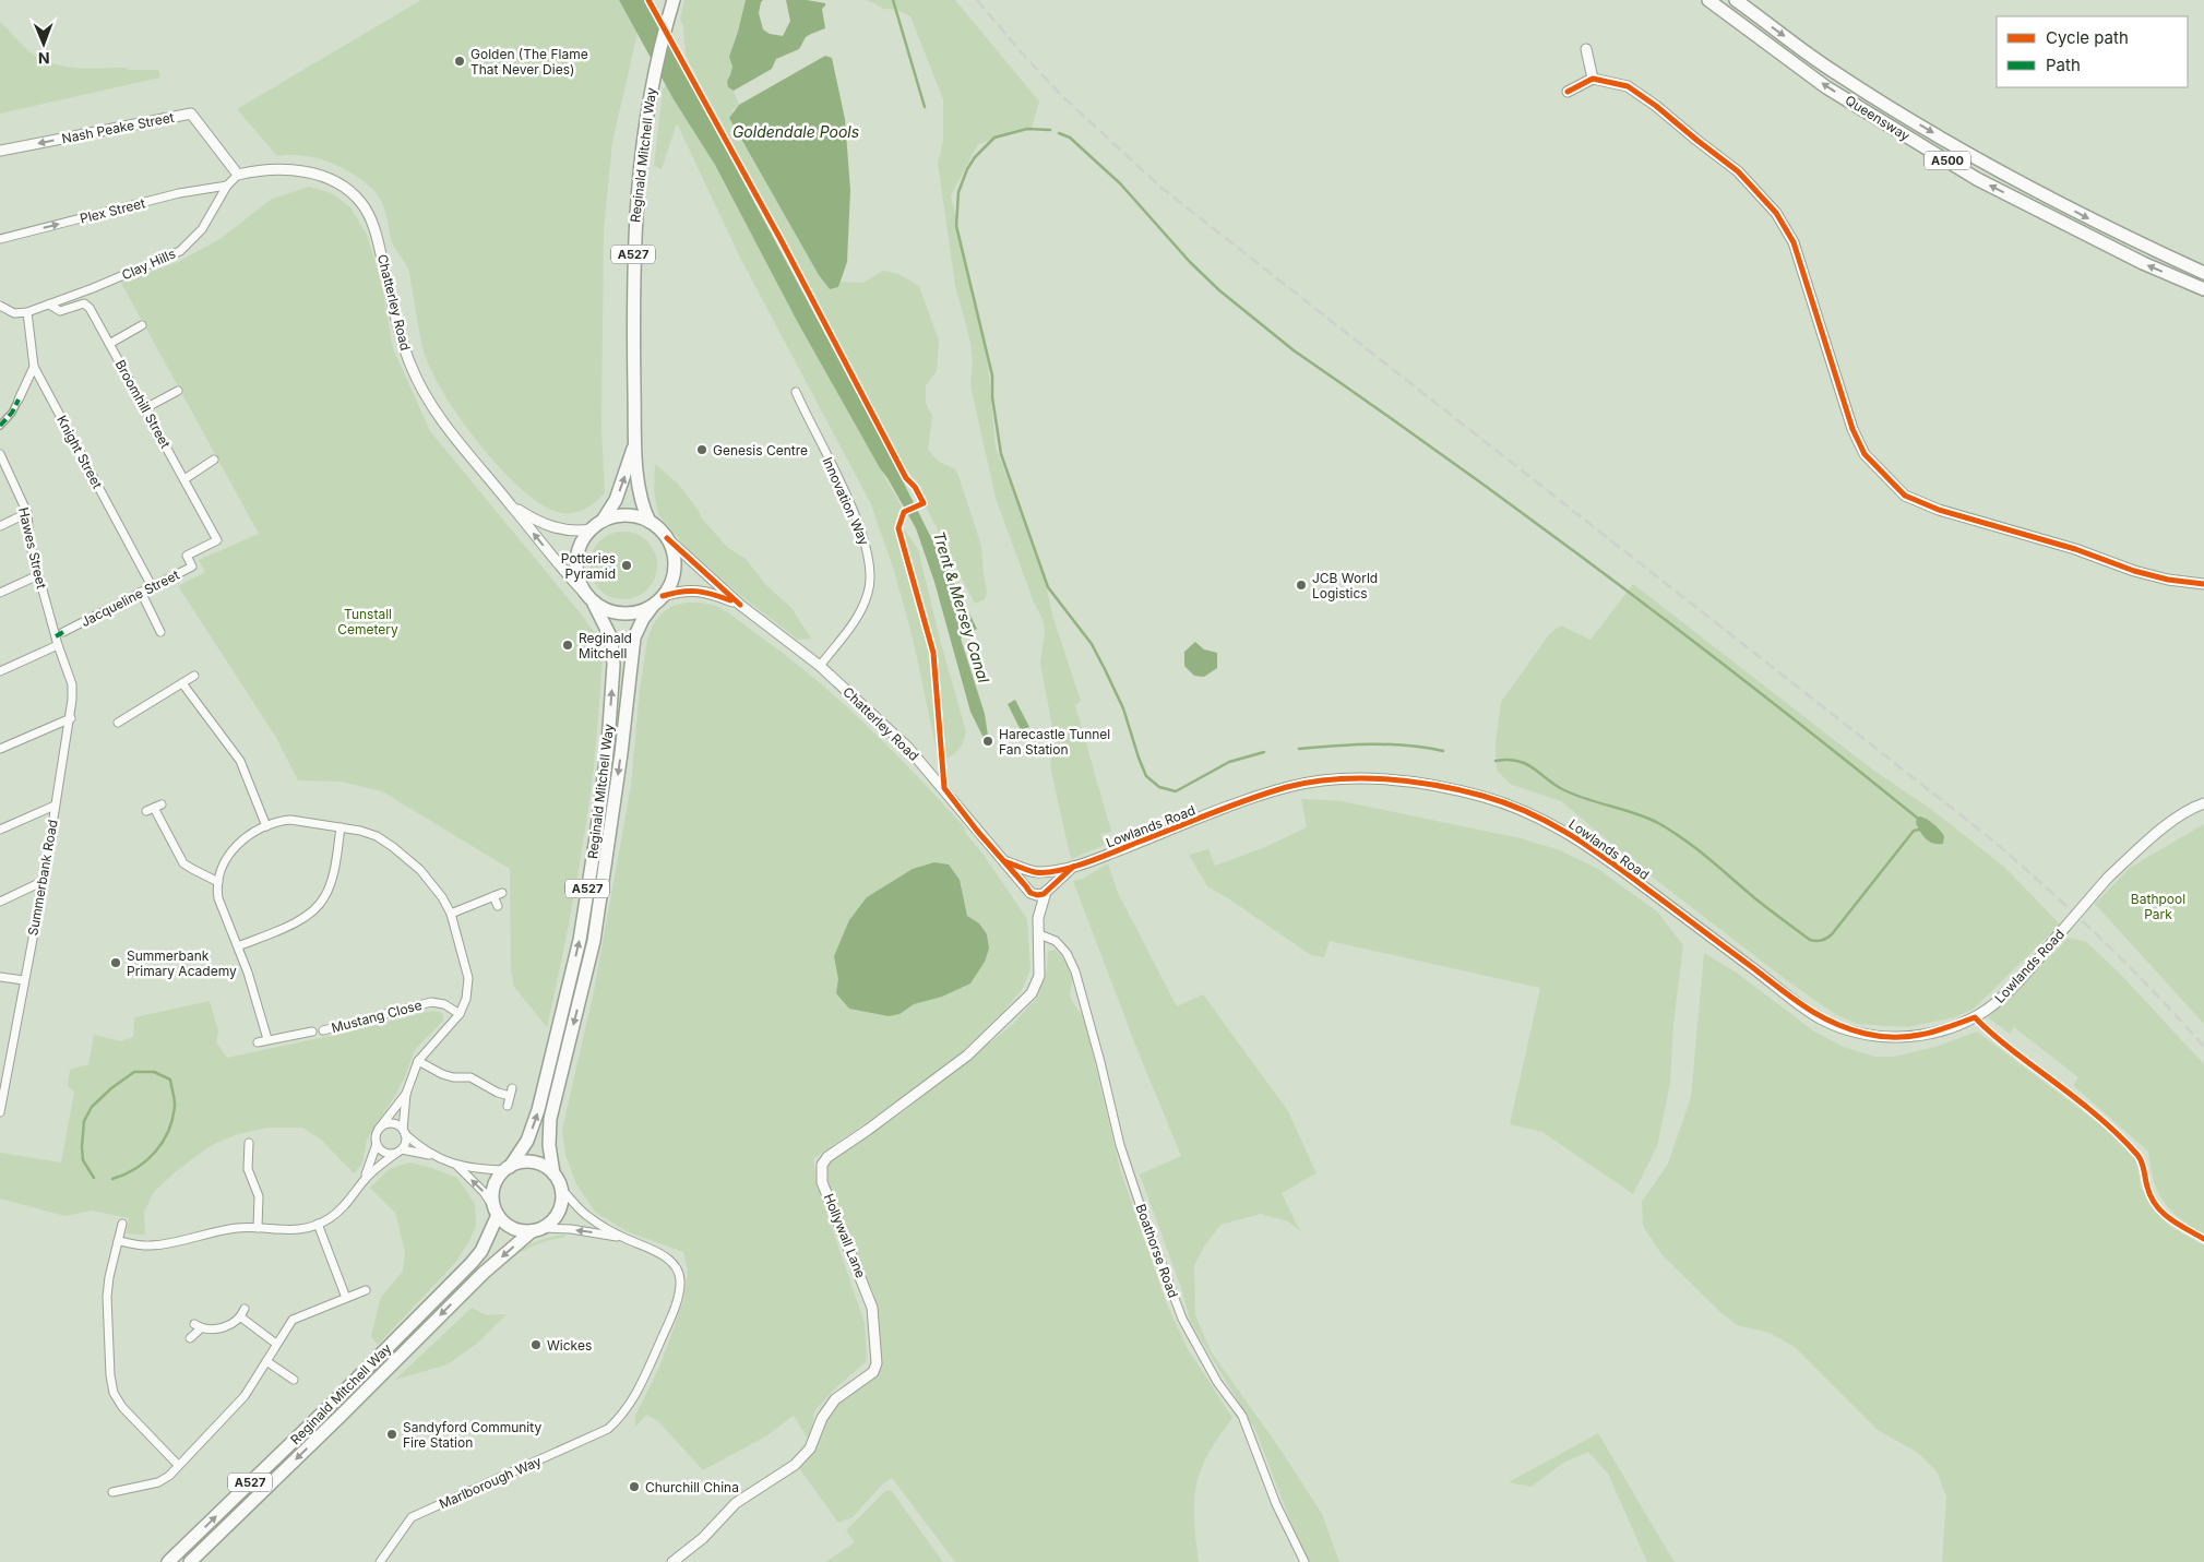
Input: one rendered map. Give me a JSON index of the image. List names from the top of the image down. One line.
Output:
{"streets":{"main road":["Queensway","Reginald Mitchell Way","A500","A527"],"street":["Nash Peake Street","Plex Street","Clay Hills","Chatterley Road","Broomhill Street","Knight Street","Innovation Way","Hawes Street","Jacqueline Street","Lowlands Road","Summerbank Road","Mustang Close","Hollywall Lane","Boathorse Road","Marlborough Way"]},"crossings":[["Nash Peake Street","Clay Hills"],["Nash Peake Street","Chatterley Road"],["Reginald Mitchell Way","A527"],["Reginald Mitchell Way","Chatterley Road"],["Reginald Mitchell Way","Marlborough Way"],["Plex Street","Clay Hills"],["A527","Chatterley Road"],["Clay Hills","Chatterley Road"],["Clay Hills","Broomhill Street"],["Clay Hills","Knight Street"],["Chatterley Road","Innovation Way"],["Chatterley Road","Lowlands Road"],["Chatterley Road","Hollywall Lane"],["Broomhill Street","Jacqueline Street"],["Knight Street","Jacqueline Street"],["Hawes Street","Jacqueline Street"],["Hawes Street","Summerbank Road"],["Lowlands Road","Hollywall Lane"],["Hollywall Lane","Boathorse Road"]],"one_way":["Nash Peake Street","Plex Street"],"water":["Goldendale Pools","Trent & Mersey Canal"],"parks":["Tunstall Cemetery","Bathpool Park"],"places":["Golden (The Flame That Never Dies)","Genesis Centre","Potteries Pyramid","JCB World Logistics","Reginald Mitchell","Harecastle Tunnel Fan Station","Summerbank Primary Academy","Wickes","Sandyford Community Fire Station","Churchill China"],"legend":["Cycle path","Path"],"north":"bottom"}
